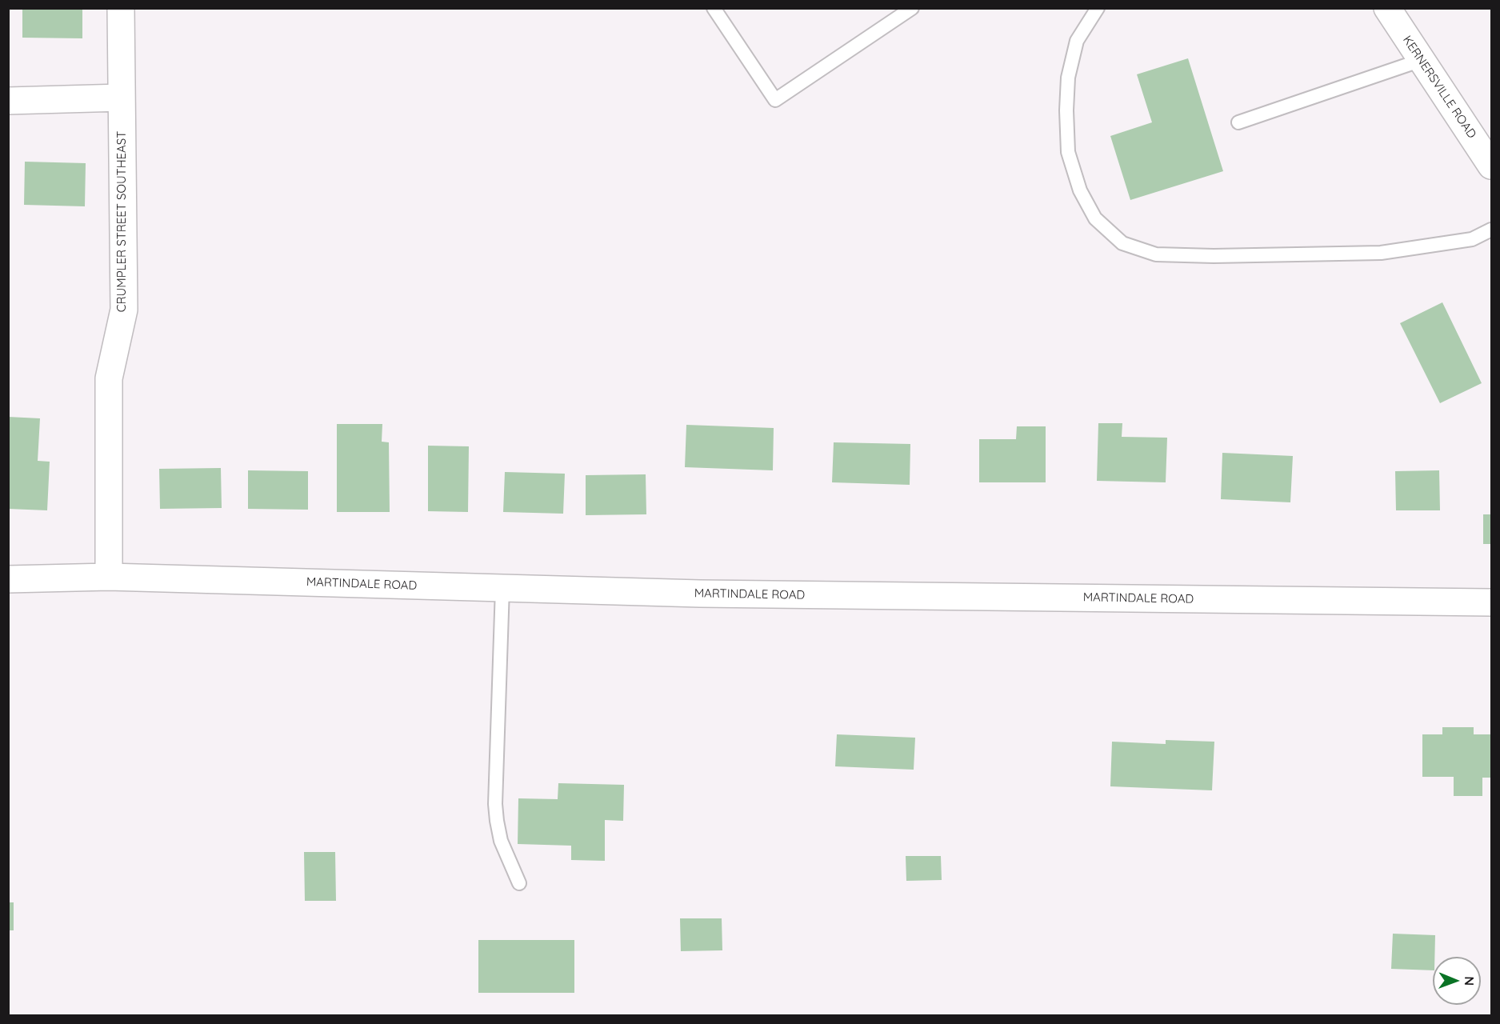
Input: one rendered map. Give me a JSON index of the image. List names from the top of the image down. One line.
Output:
{"streets":{"street":["KERNERSVILLE ROAD","CRUMPLER STREET SOUTHEAST","MARTINDALE ROAD"]},"crossings":[["CRUMPLER STREET SOUTHEAST","MARTINDALE ROAD"]],"north":"right"}
